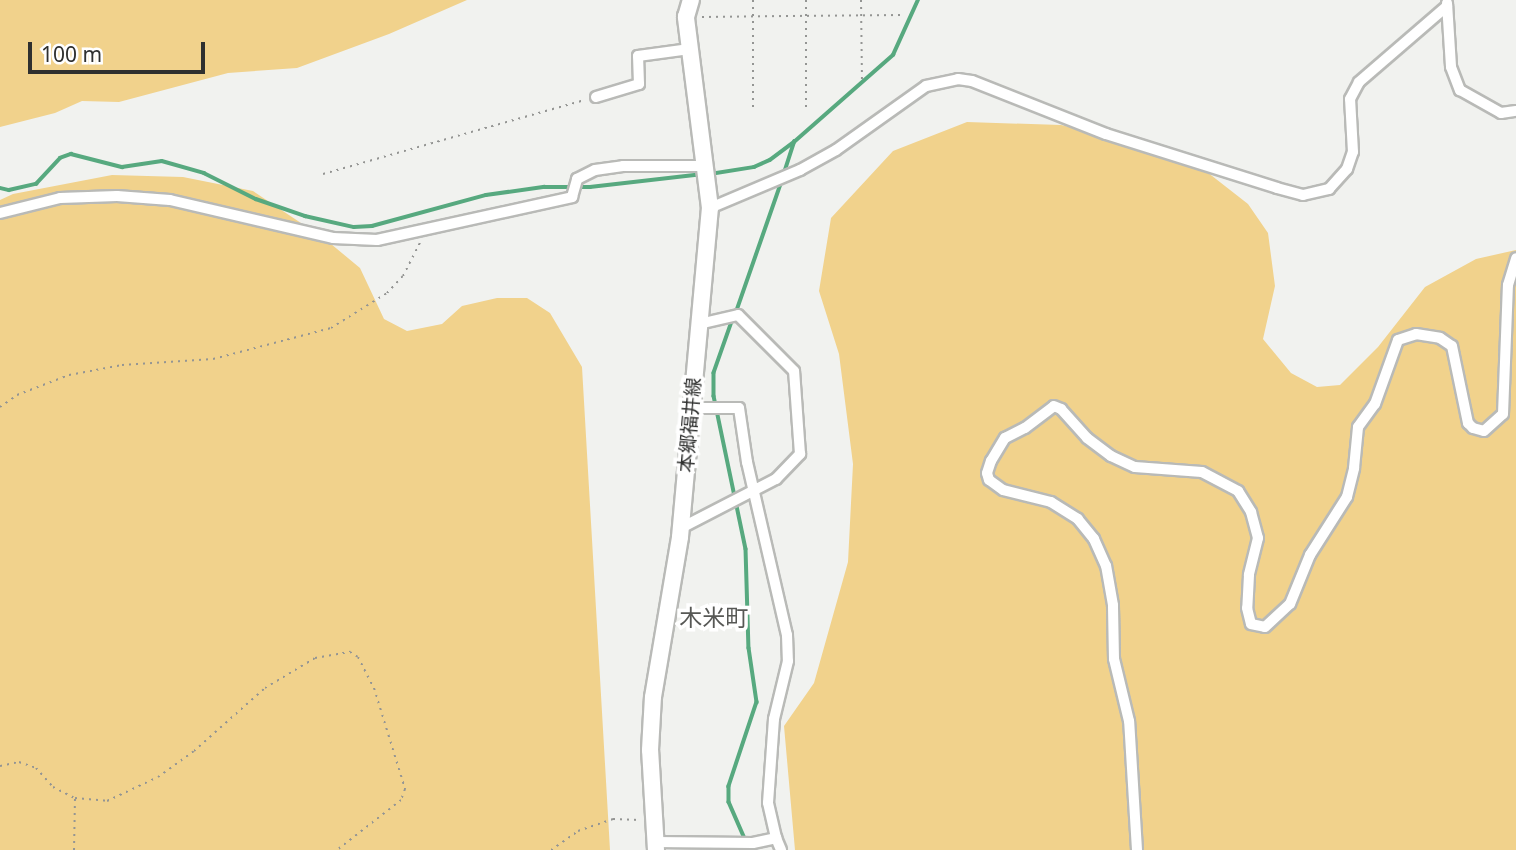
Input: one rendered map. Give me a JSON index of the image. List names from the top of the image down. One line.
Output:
{"streets":{"main road":["本郷福井線"]},"districts":["木米町"],"scale_bar":"100 m"}
